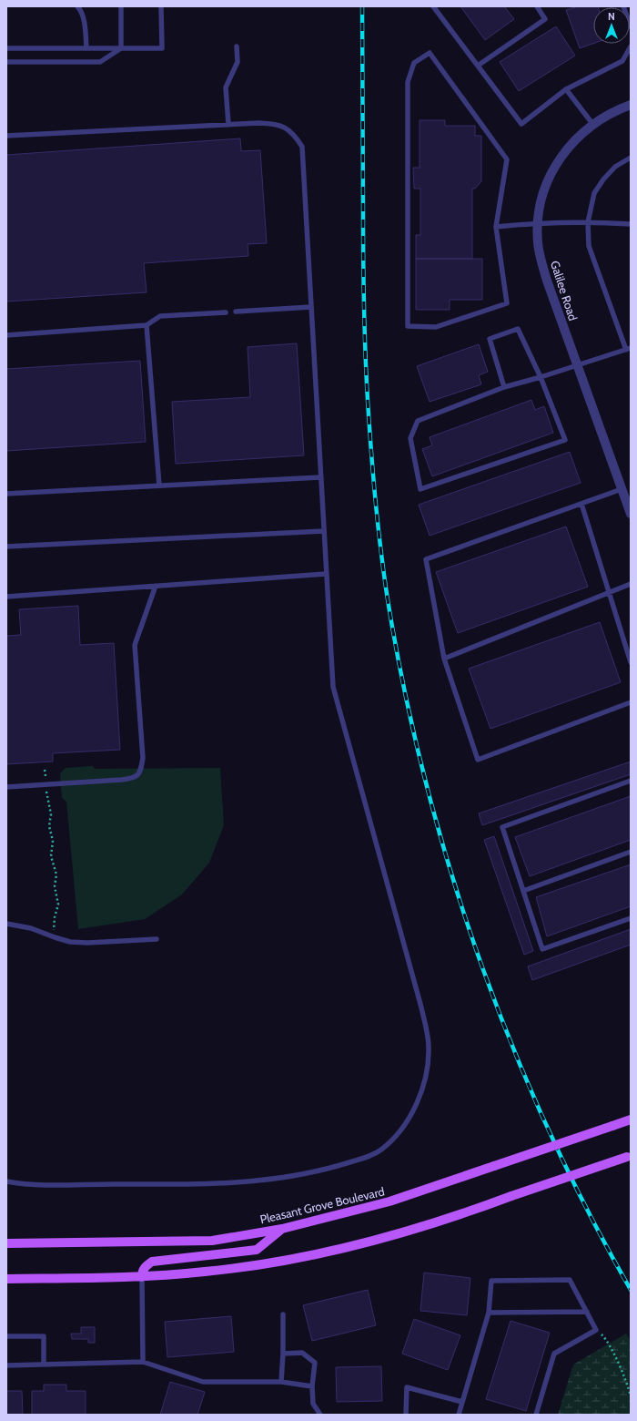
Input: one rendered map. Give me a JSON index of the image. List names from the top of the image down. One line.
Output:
{"streets":{"main road":["Pleasant Grove Boulevard"],"street":["Galilee Road"]},"north":"top"}
